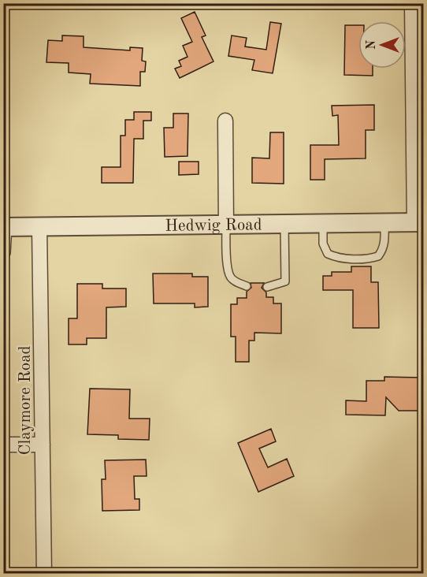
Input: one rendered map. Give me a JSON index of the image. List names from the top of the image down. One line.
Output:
{"streets":{"street":["Hedwig Road","Claymore Road"]},"crossings":[["Hedwig Road","Claymore Road"]],"north":"left"}
